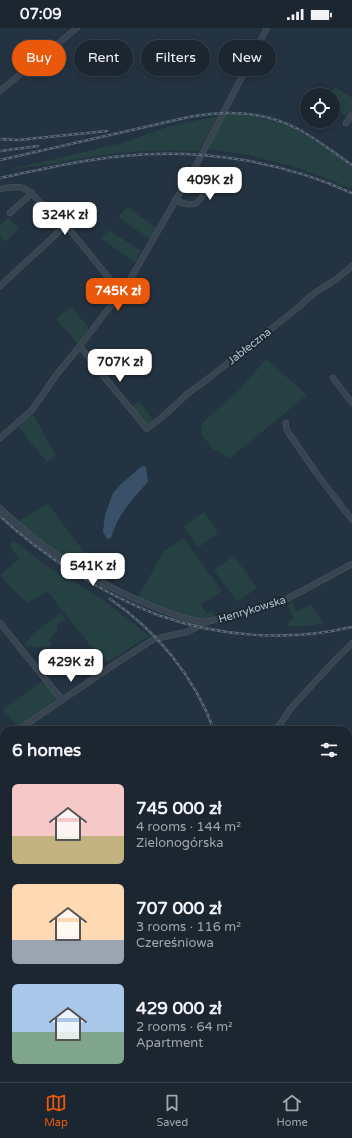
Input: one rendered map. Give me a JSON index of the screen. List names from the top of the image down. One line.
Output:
{"streets":{"street":["Jabłeczna","Henrykowska"]},"page":{"status":"07:09","chip":["Buy","Rent","Filters","New"],"price":["409K zł","324K zł","745K zł","707K zł","541K zł","429K zł"],"heading":"6 homes","list":[{"name":"745 000 zł","note":"4 rooms · 144 m² · Zielonogórska"},{"name":"707 000 zł","note":"3 rooms · 116 m² · Czereśniowa"},{"name":"429 000 zł","note":"2 rooms · 64 m² · Apartment"}],"tabs":["Map","Saved","Home"]}}
